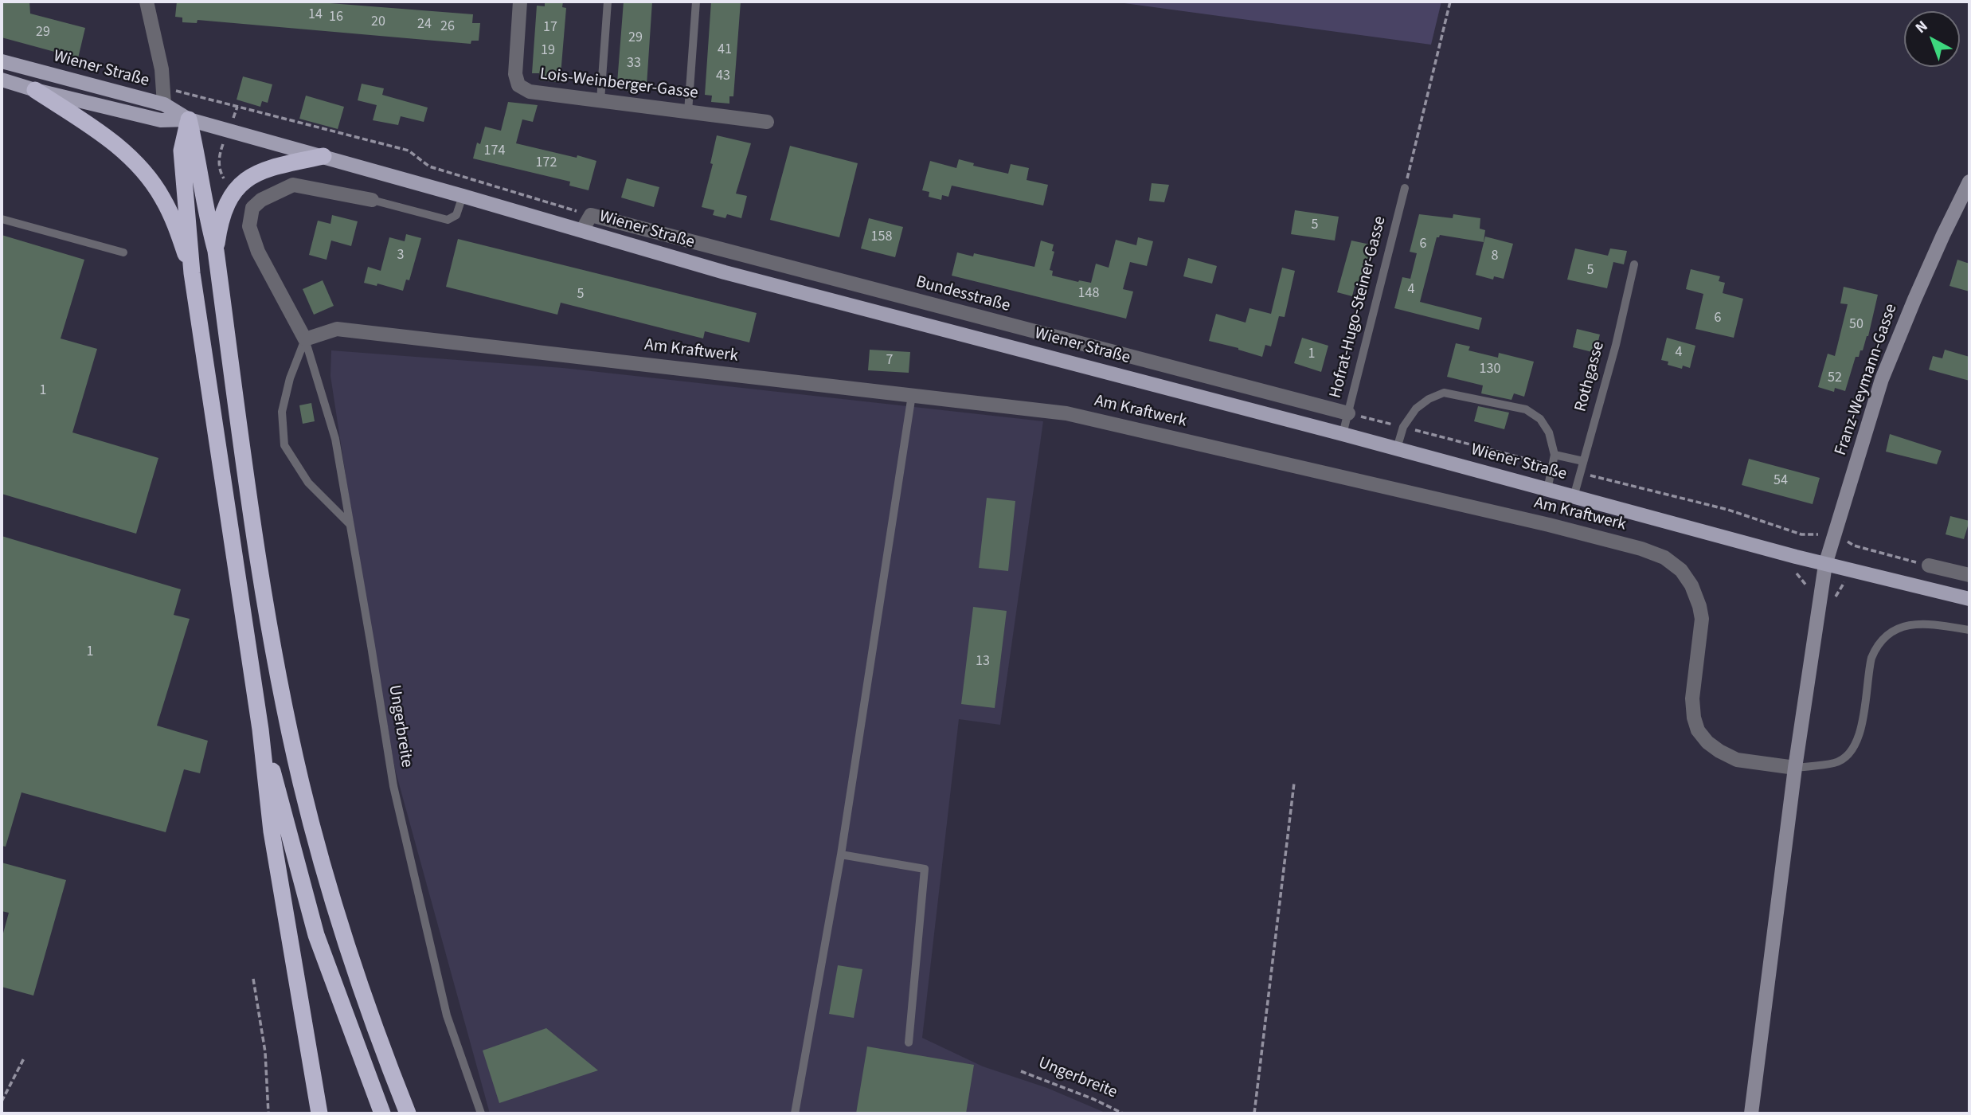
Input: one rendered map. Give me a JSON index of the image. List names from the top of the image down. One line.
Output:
{"streets":{"main road":["Wiener Straße"],"street":["Lois-Weinberger-Gasse","Bundesstraße","Am Kraftwerk","Franz-Weymann-Gasse"],"lane":["Hofrat-Hugo-Steiner-Gasse","Rothgasse","Ungerbreite"]},"crossings":[["Wiener Straße","Hofrat-Hugo-Steiner-Gasse"],["Wiener Straße","Rothgasse"],["Wiener Straße","Franz-Weymann-Gasse"],["Bundesstraße","Hofrat-Hugo-Steiner-Gasse"],["Am Kraftwerk","Franz-Weymann-Gasse"],["Am Kraftwerk","Ungerbreite"]],"house_numbers":["14","16","20","24","26","17","29","29","41","19","33","43","174","172","5","158","6","3","8","5","4","148","5","6","50","4","1","7","130","52","1","54","1","13"],"north":"top left"}
